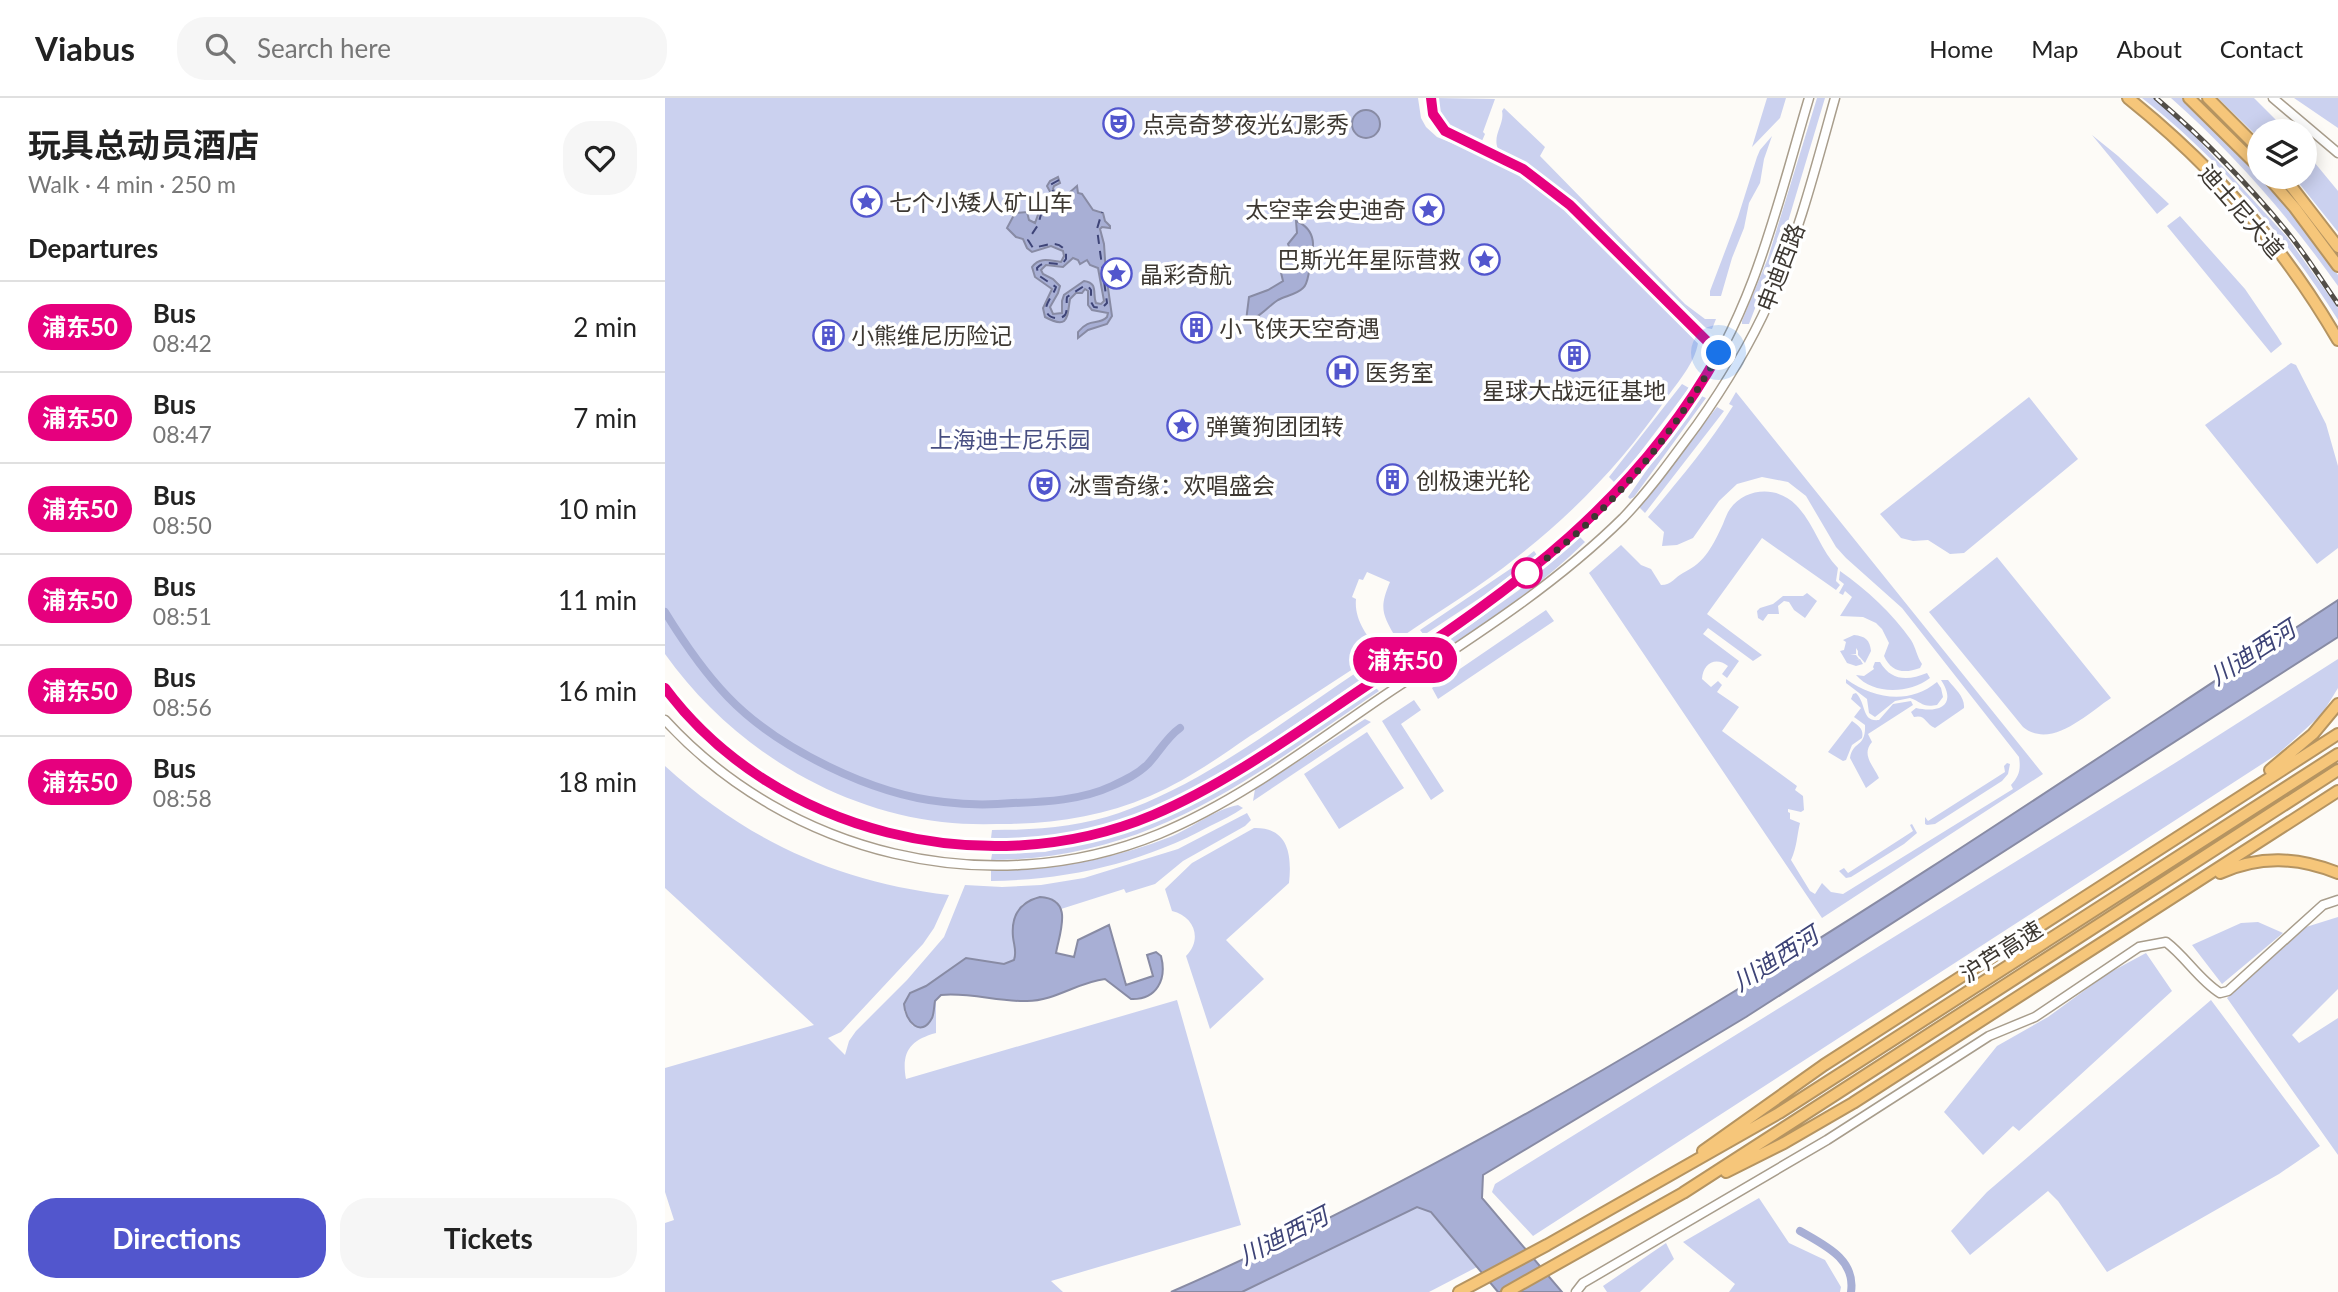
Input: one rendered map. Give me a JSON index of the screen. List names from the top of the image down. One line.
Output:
{"streets":{"highway":["迪士尼大道","沪芦高速"],"street":["申迪西路"]},"water":["川迪西河"],"parks":["上海迪士尼乐园"],"places":{"theatre":["点亮奇梦夜光幻影秀","冰雪奇缘：欢唱盛会"],"place":["七个小矮人矿山车","太空幸会史迪奇","巴斯光年星际营救","晶彩奇航","弹簧狗团团转"],"building":["小飞侠天空奇遇","小熊维尼历险记","星球大战远征基地","创极速光轮"],"hospital":["医务室"]},"lines":["bus line 浦东50"],"page":{"header":"Viabus","search":"Search here","nav":["Home","Map","About","Contact"],"heading":[["玩具总动员酒店","Walk · 4 min · 250 m"],"Departures"],"on_map":"浦东50","list":[{"mark":"浦东50","name":"Bus","note":"08:42","value":"2 min"},{"mark":"浦东50","name":"Bus","note":"08:47","value":"7 min"},{"mark":"浦东50","name":"Bus","note":"08:50","value":"10 min"},{"mark":"浦东50","name":"Bus","note":"08:51","value":"11 min"},{"mark":"浦东50","name":"Bus","note":"08:56","value":"16 min"},{"mark":"浦东50","name":"Bus","note":"08:58","value":"18 min"}],"buttons":["Directions","Tickets"]}}
